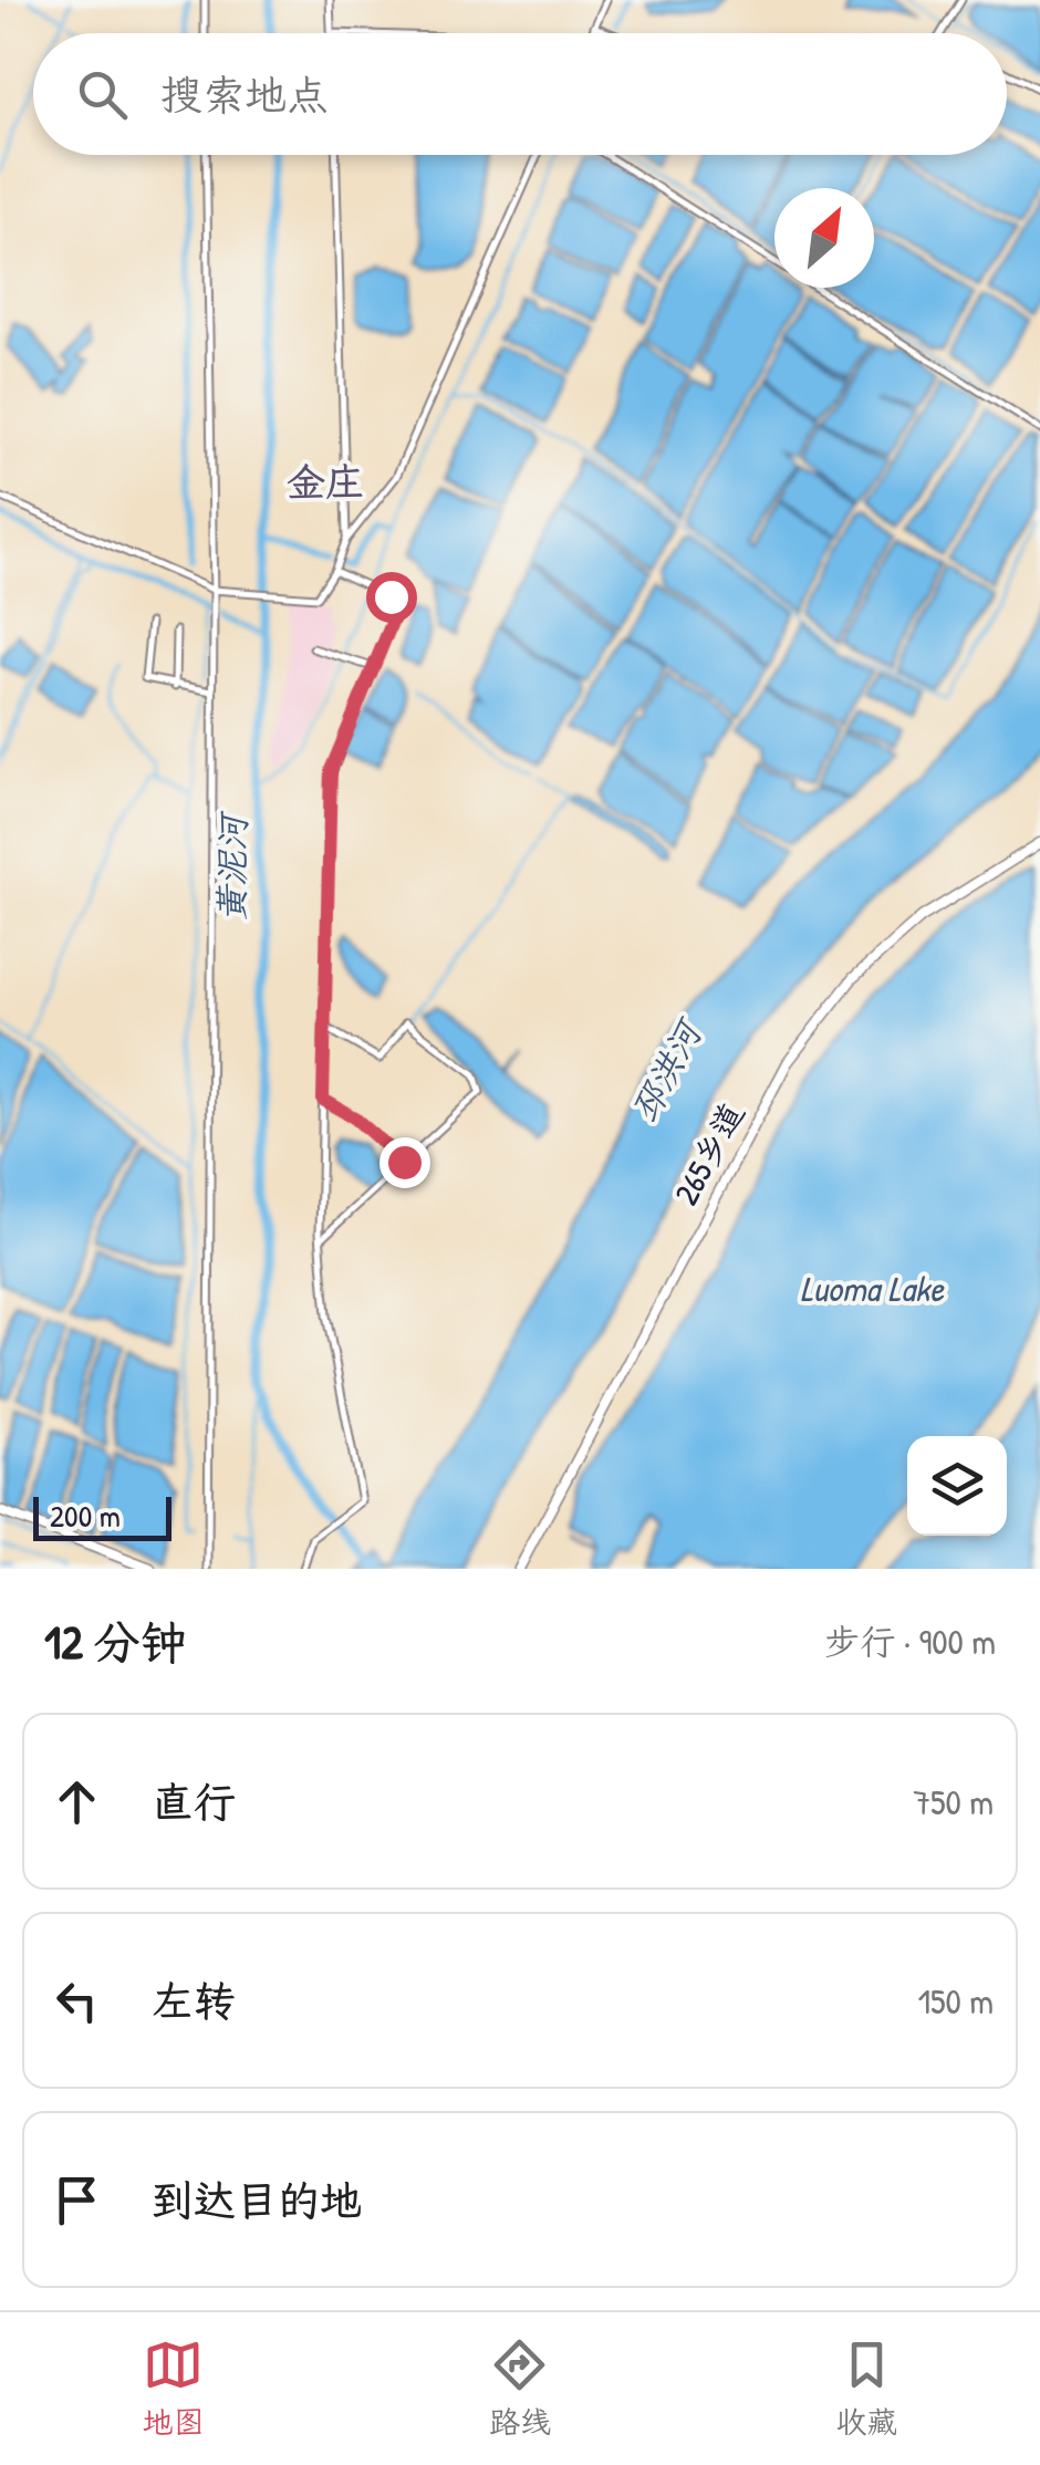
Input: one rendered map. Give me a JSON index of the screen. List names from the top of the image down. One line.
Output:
{"streets":{"street":["265乡道"]},"districts":["金庄"],"water":["黄泥河","邳洪河","Luoma Lake"],"scale_bar":"200 m","north":"top right","page":{"search":"搜索地点","scale":"200 m","heading":["12 分钟","步行 · 900 m"],"list":[["直行","750 m"],["左转","150 m"],"到达目的地"],"nav":["地图","路线","收藏"]}}
